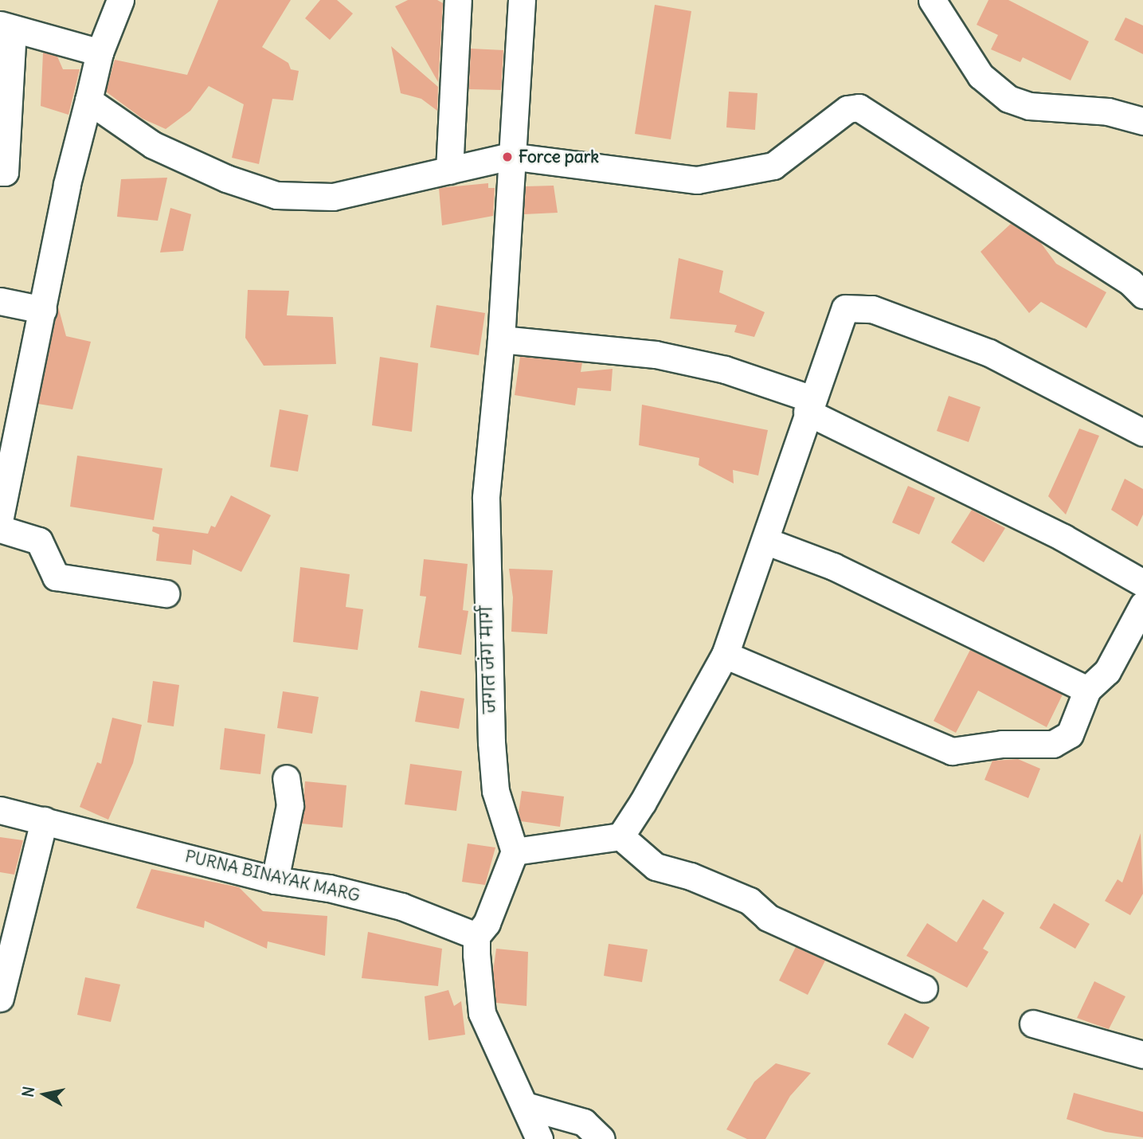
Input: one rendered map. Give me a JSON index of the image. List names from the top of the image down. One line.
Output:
{"streets":{"street":["जगत जंग मार्ग","PURNA BINAYAK MARG"]},"places":["Force park"],"north":"left"}
